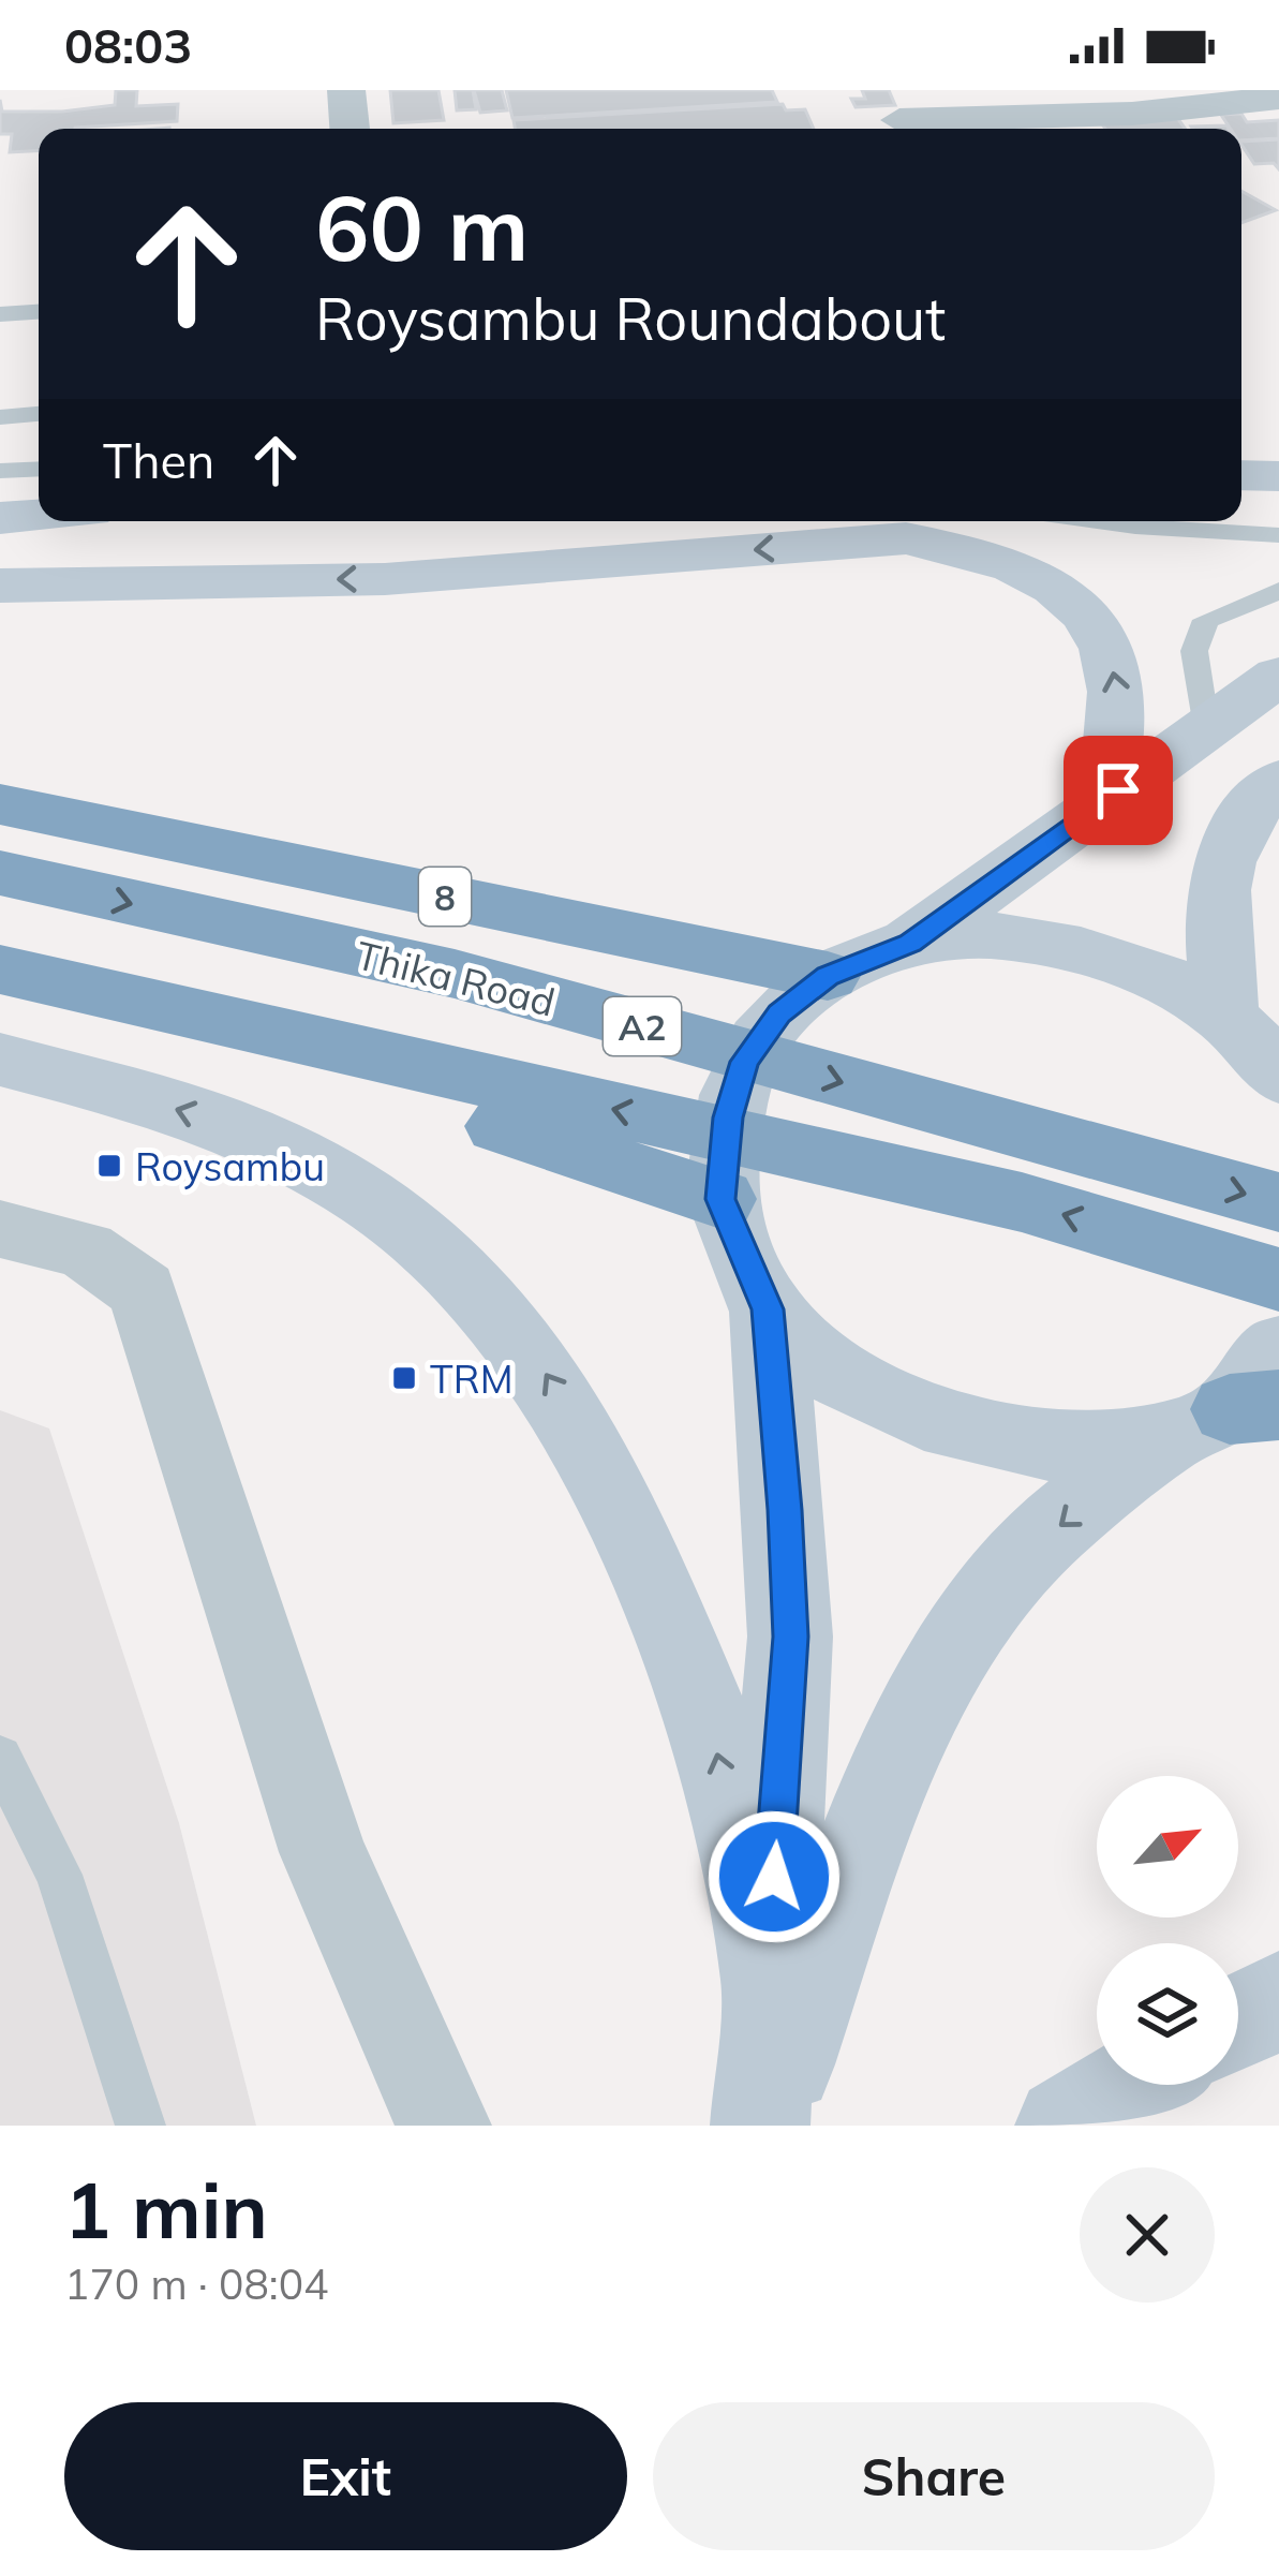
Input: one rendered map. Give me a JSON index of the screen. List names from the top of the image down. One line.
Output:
{"streets":{"highway":["8","Thika Road","A2"]},"places":{"transit":["Roysambu","TRM"]},"north":"top right","page":{"status":"08:03","turn":["60 m","Roysambu Roundabout"],"then":"Then","heading":["1 min","170 m · 08:04"],"buttons":["Exit","Share"]}}
